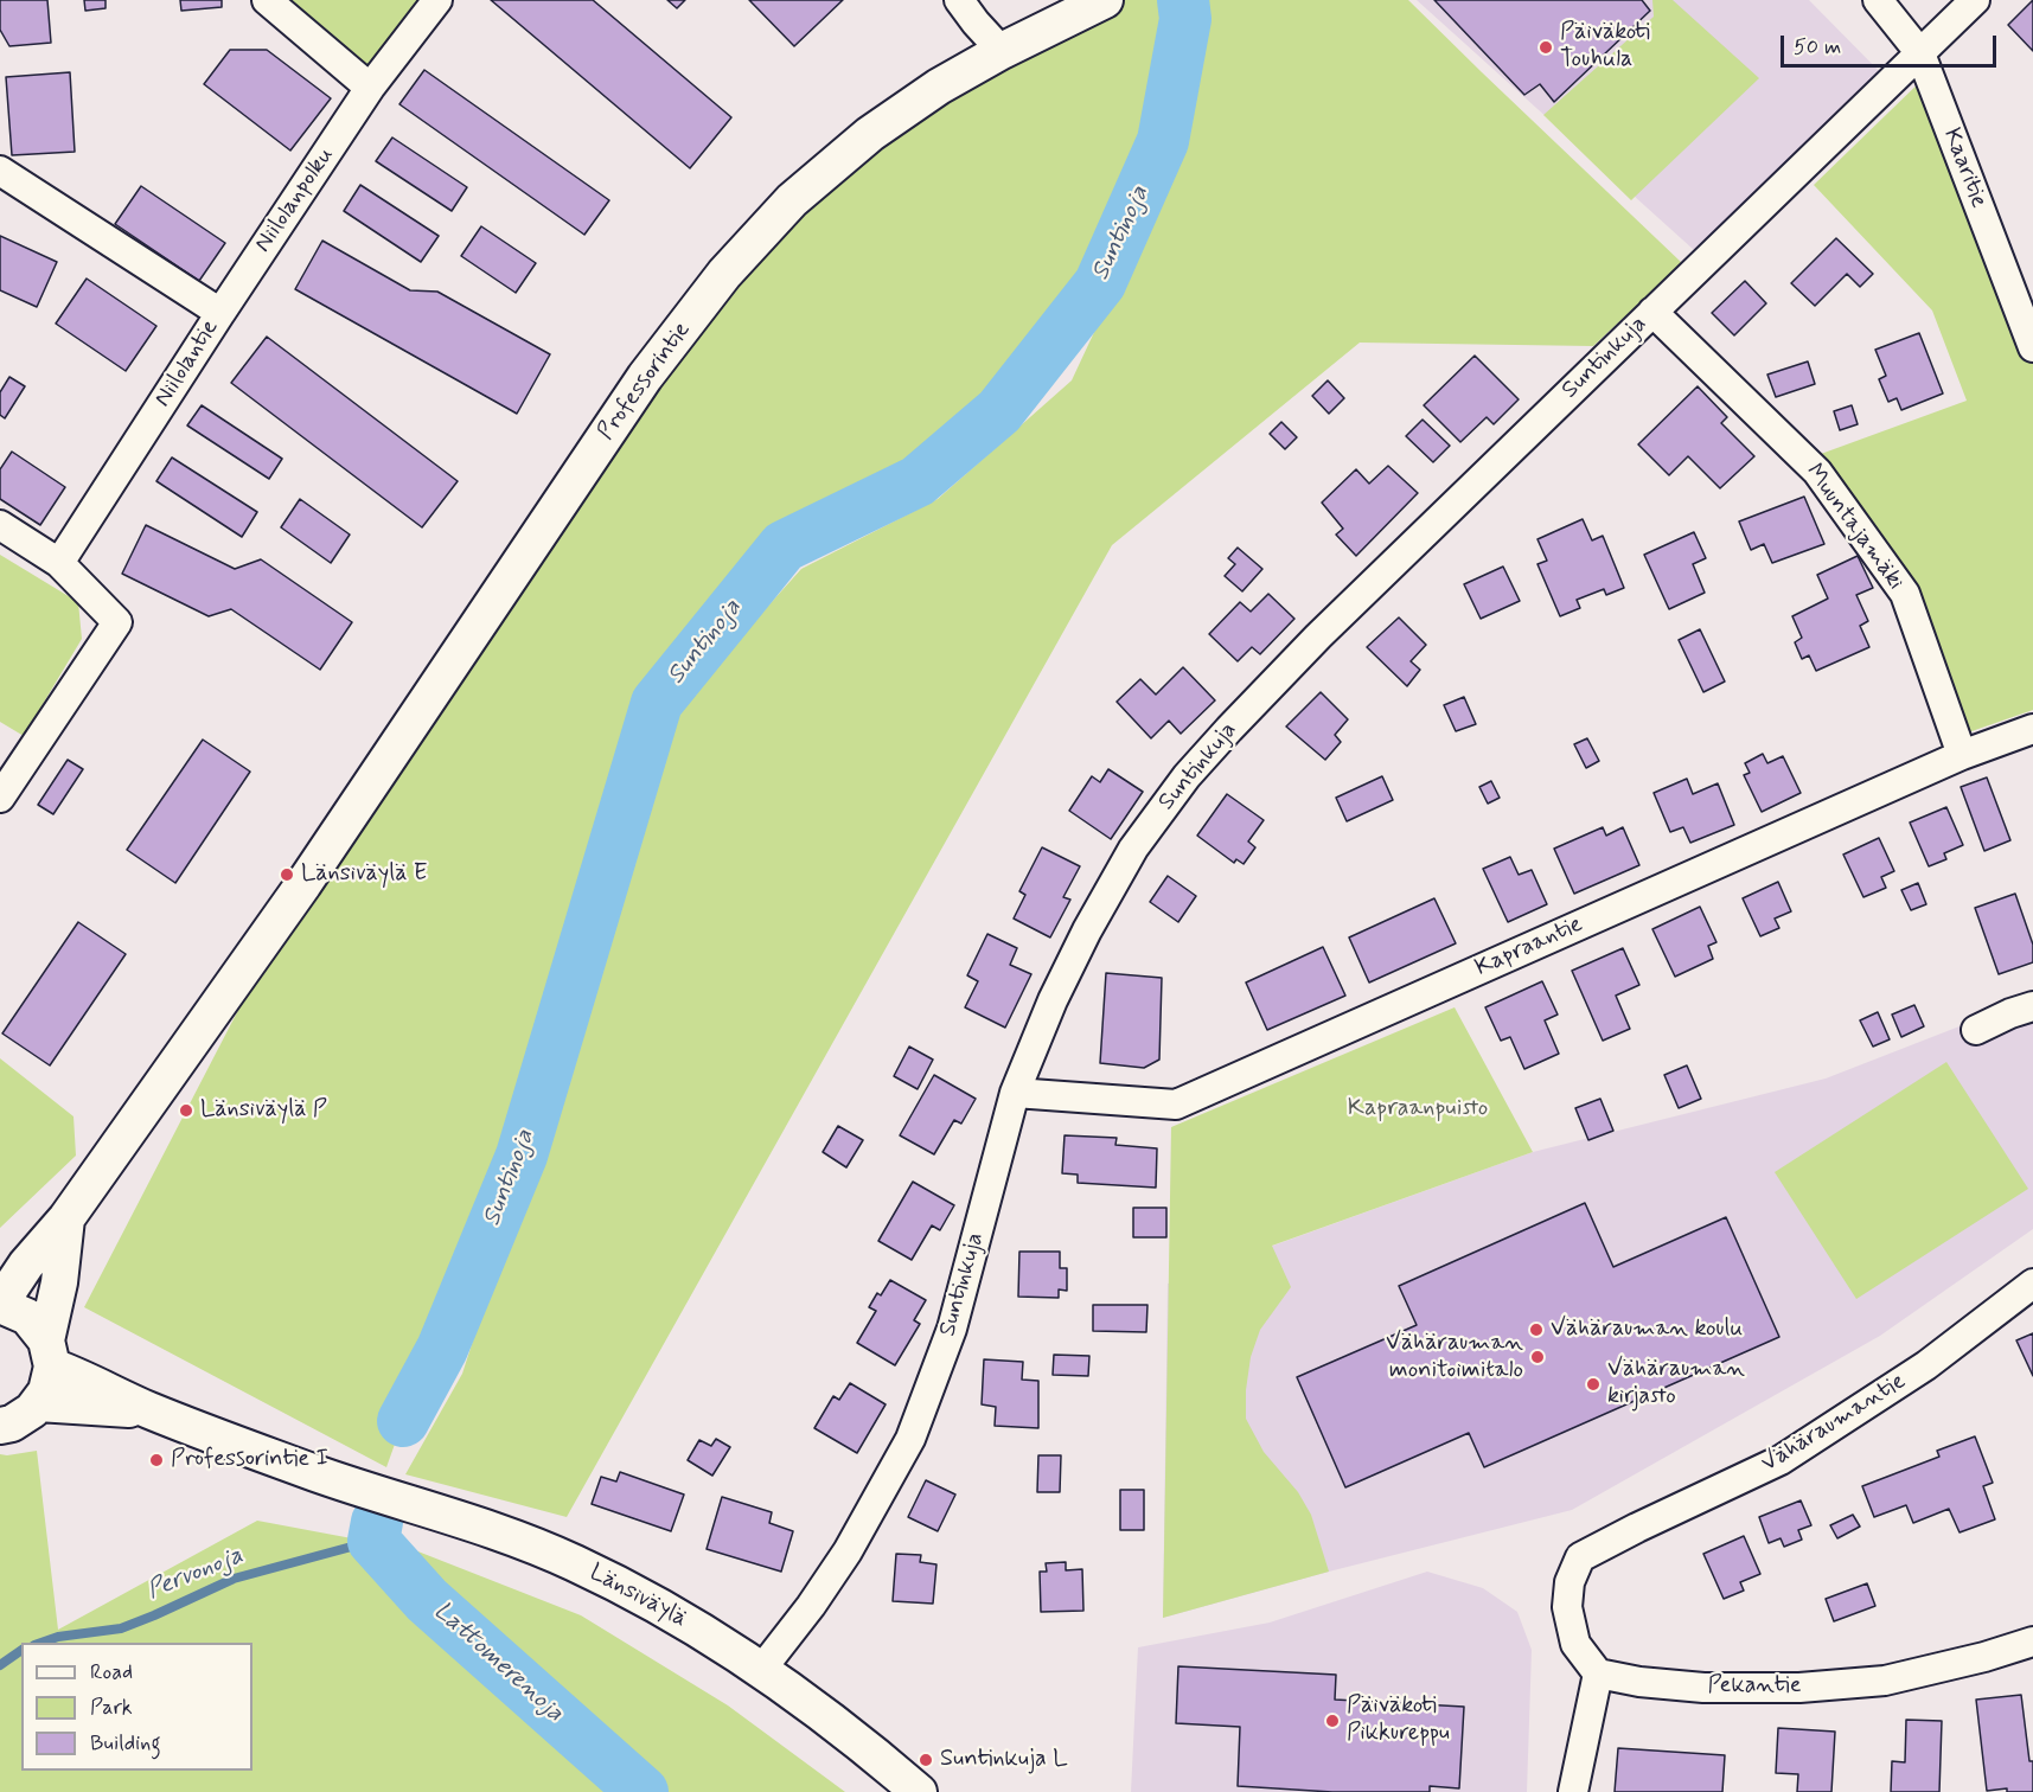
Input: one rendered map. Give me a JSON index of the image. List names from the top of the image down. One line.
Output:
{"streets":{"main road":["Professorintie","Länsiväylä"],"street":["Kaaritie","Niilolanpolku","Suntinkuja","Niilolantie","Muuntajamäki","Kapraantie","Vähäraumantie","Pekantie"]},"crossings":[["Kaaritie","Suntinkuja"],["Niilolanpolku","Niilolantie"],["Suntinkuja","Muuntajamäki"],["Suntinkuja","Kapraantie"],["Suntinkuja","Länsiväylä"],["Muuntajamäki","Kapraantie"],["Vähäraumantie","Pekantie"]],"water":["Suntinoja","Pervonoja","Lattomerenoja"],"parks":["Kapraanpuisto"],"places":["Päiväkoti Touhula","Länsiväylä E","Länsiväylä P","Vähärauman koulu","Vähärauman monitoimitalo","Vähärauman kirjasto","Professorintie I","Päiväkoti Pikkureppu","Suntinkuja L"],"legend":["Road","Park","Building"],"scale_bar":"50 m"}
